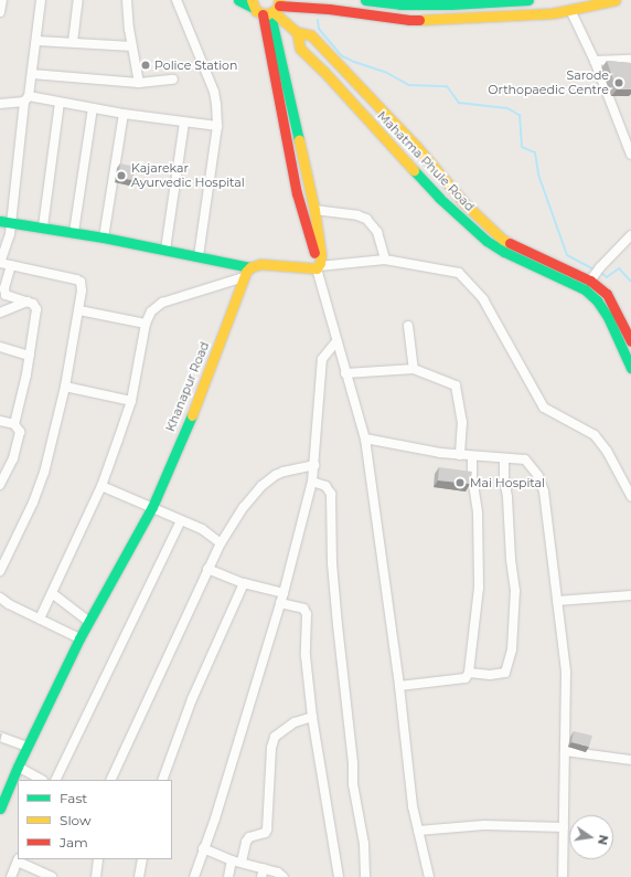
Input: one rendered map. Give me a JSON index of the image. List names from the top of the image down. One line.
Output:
{"streets":{"main road":["Mahatma Phule Road","Khanapur Road"]},"places":["Police Station","Sarode Orthopaedic Centre","Kajarekar Ayurvedic Hospital","Mai Hospital"],"legend":["Fast","Slow","Jam"],"north":"right"}
